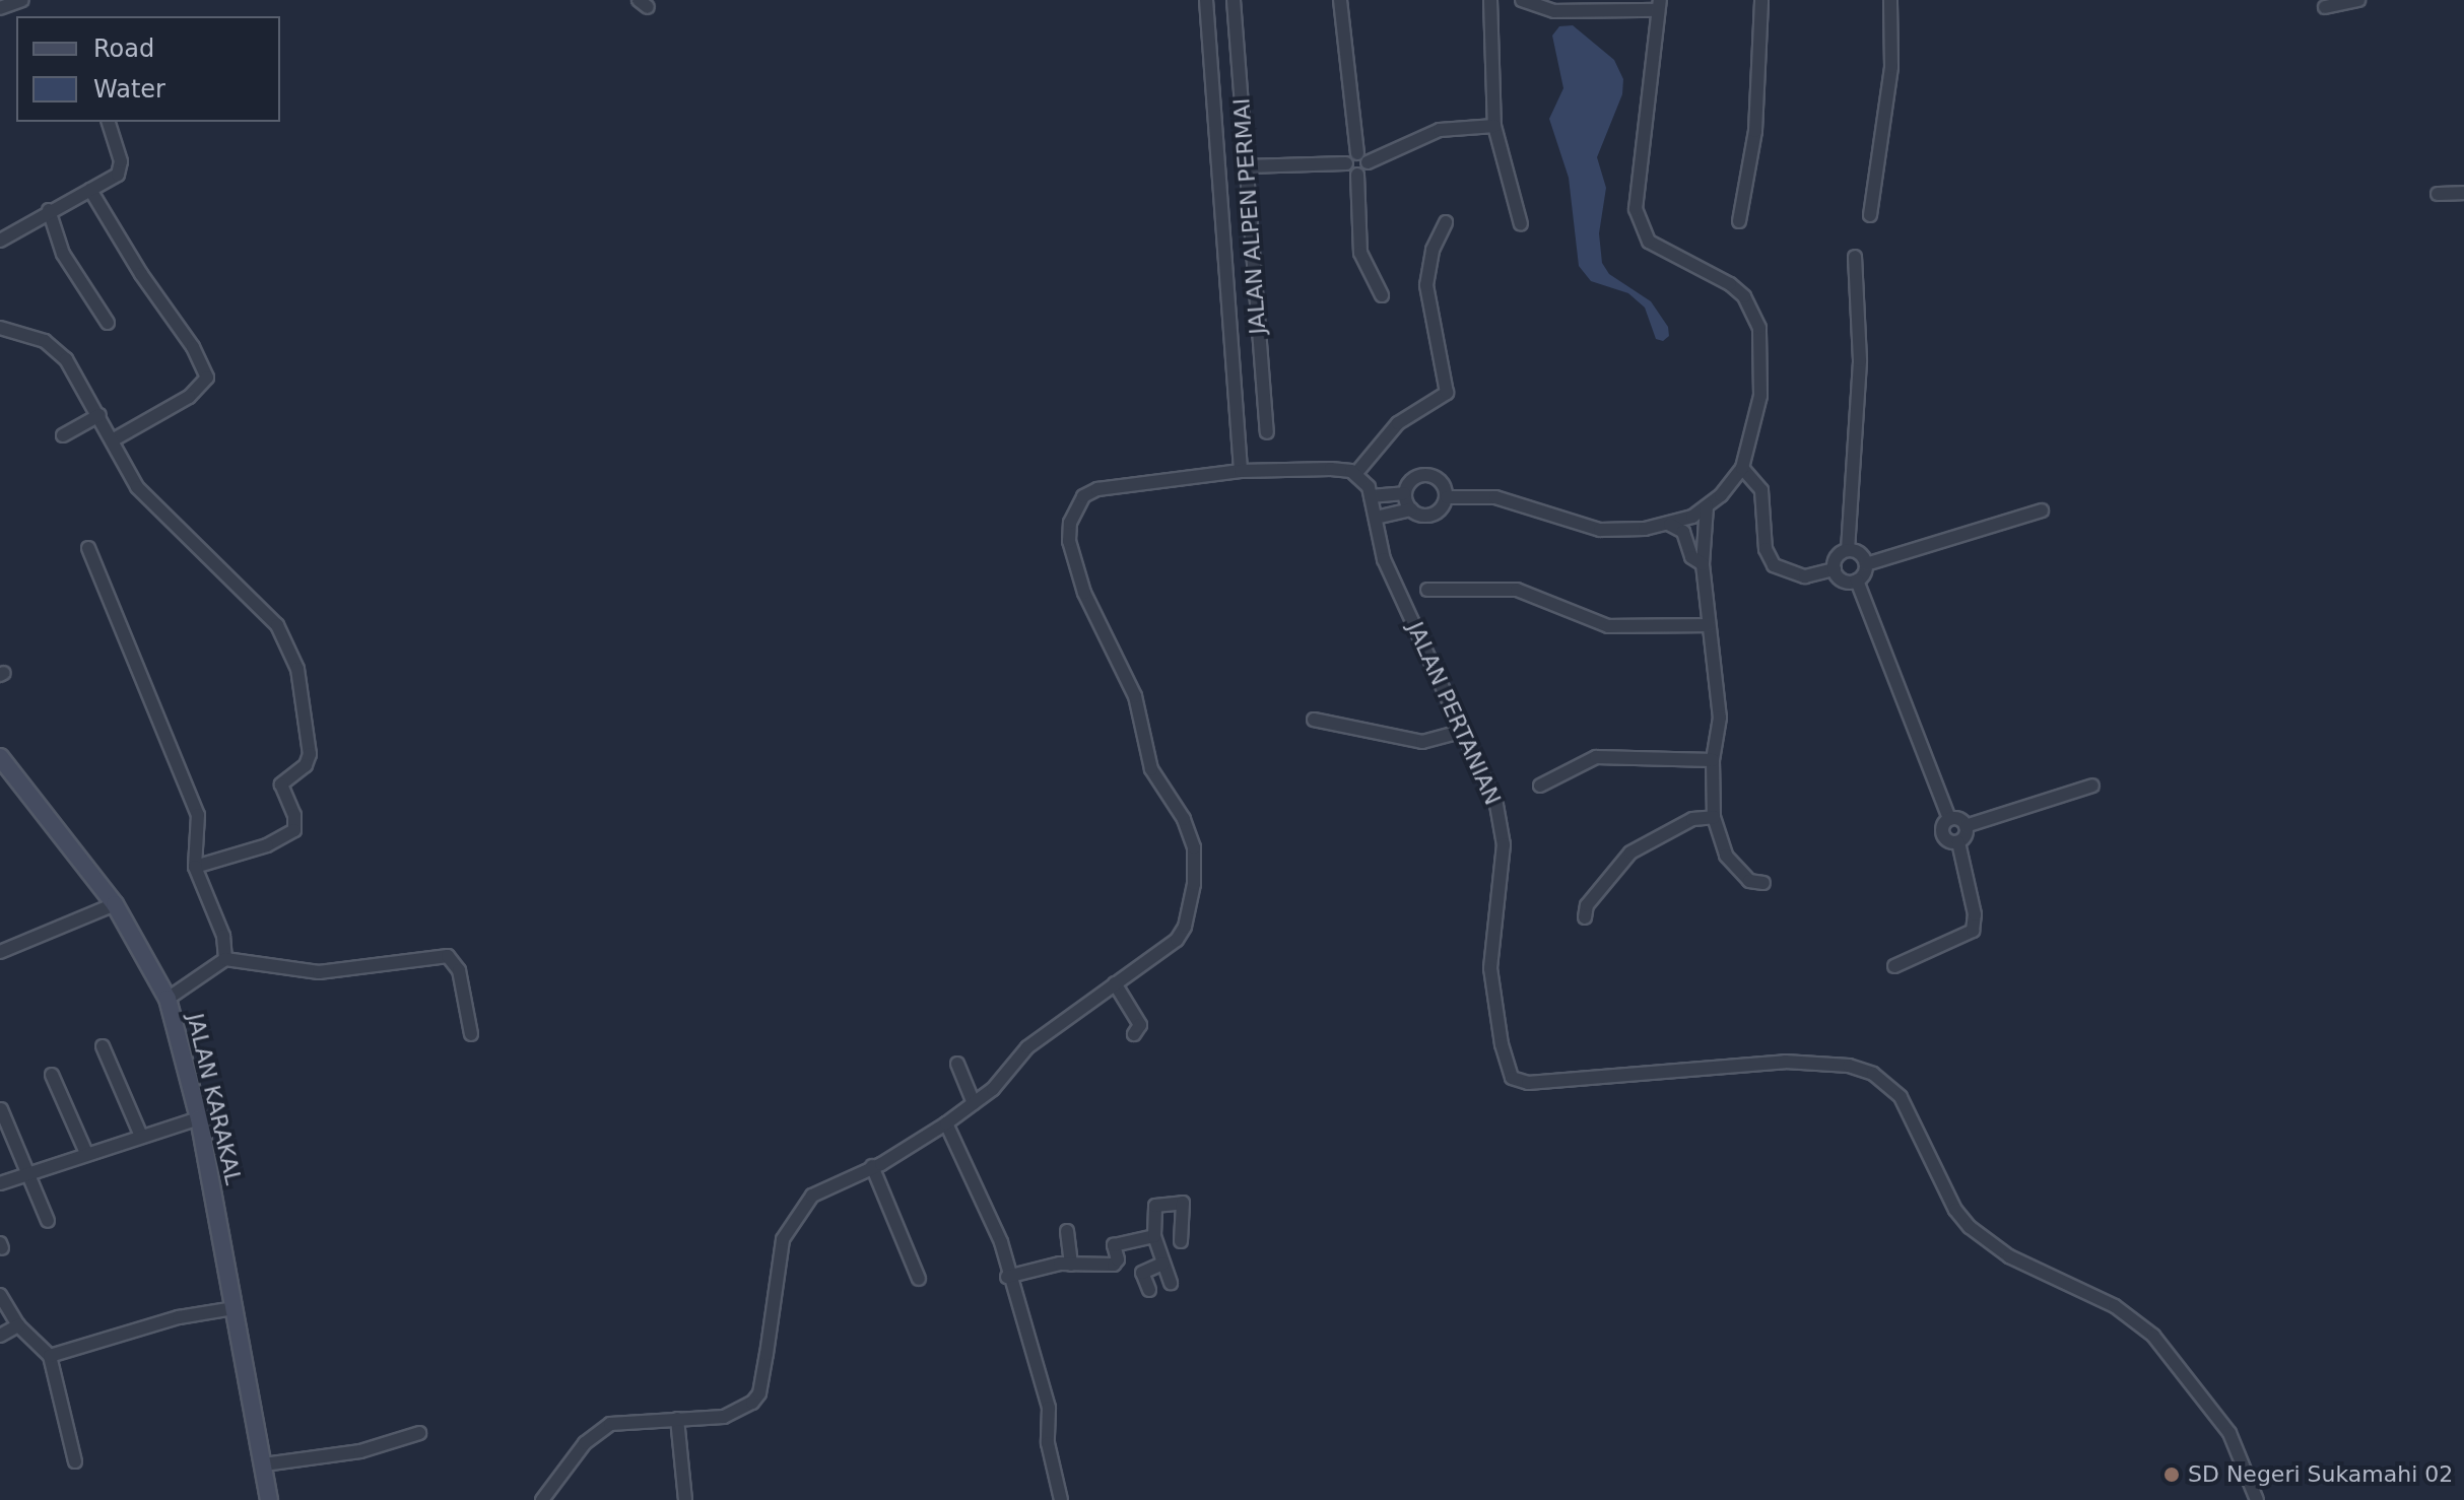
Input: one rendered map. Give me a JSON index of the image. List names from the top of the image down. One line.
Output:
{"streets":{"main road":["JALAN KARAKAL"],"street":["JALAN ALPEN PERMAI","JALAN PERTANIAN"]},"places":["SD Negeri Sukamahi 02"],"legend":["Road","Water"]}
